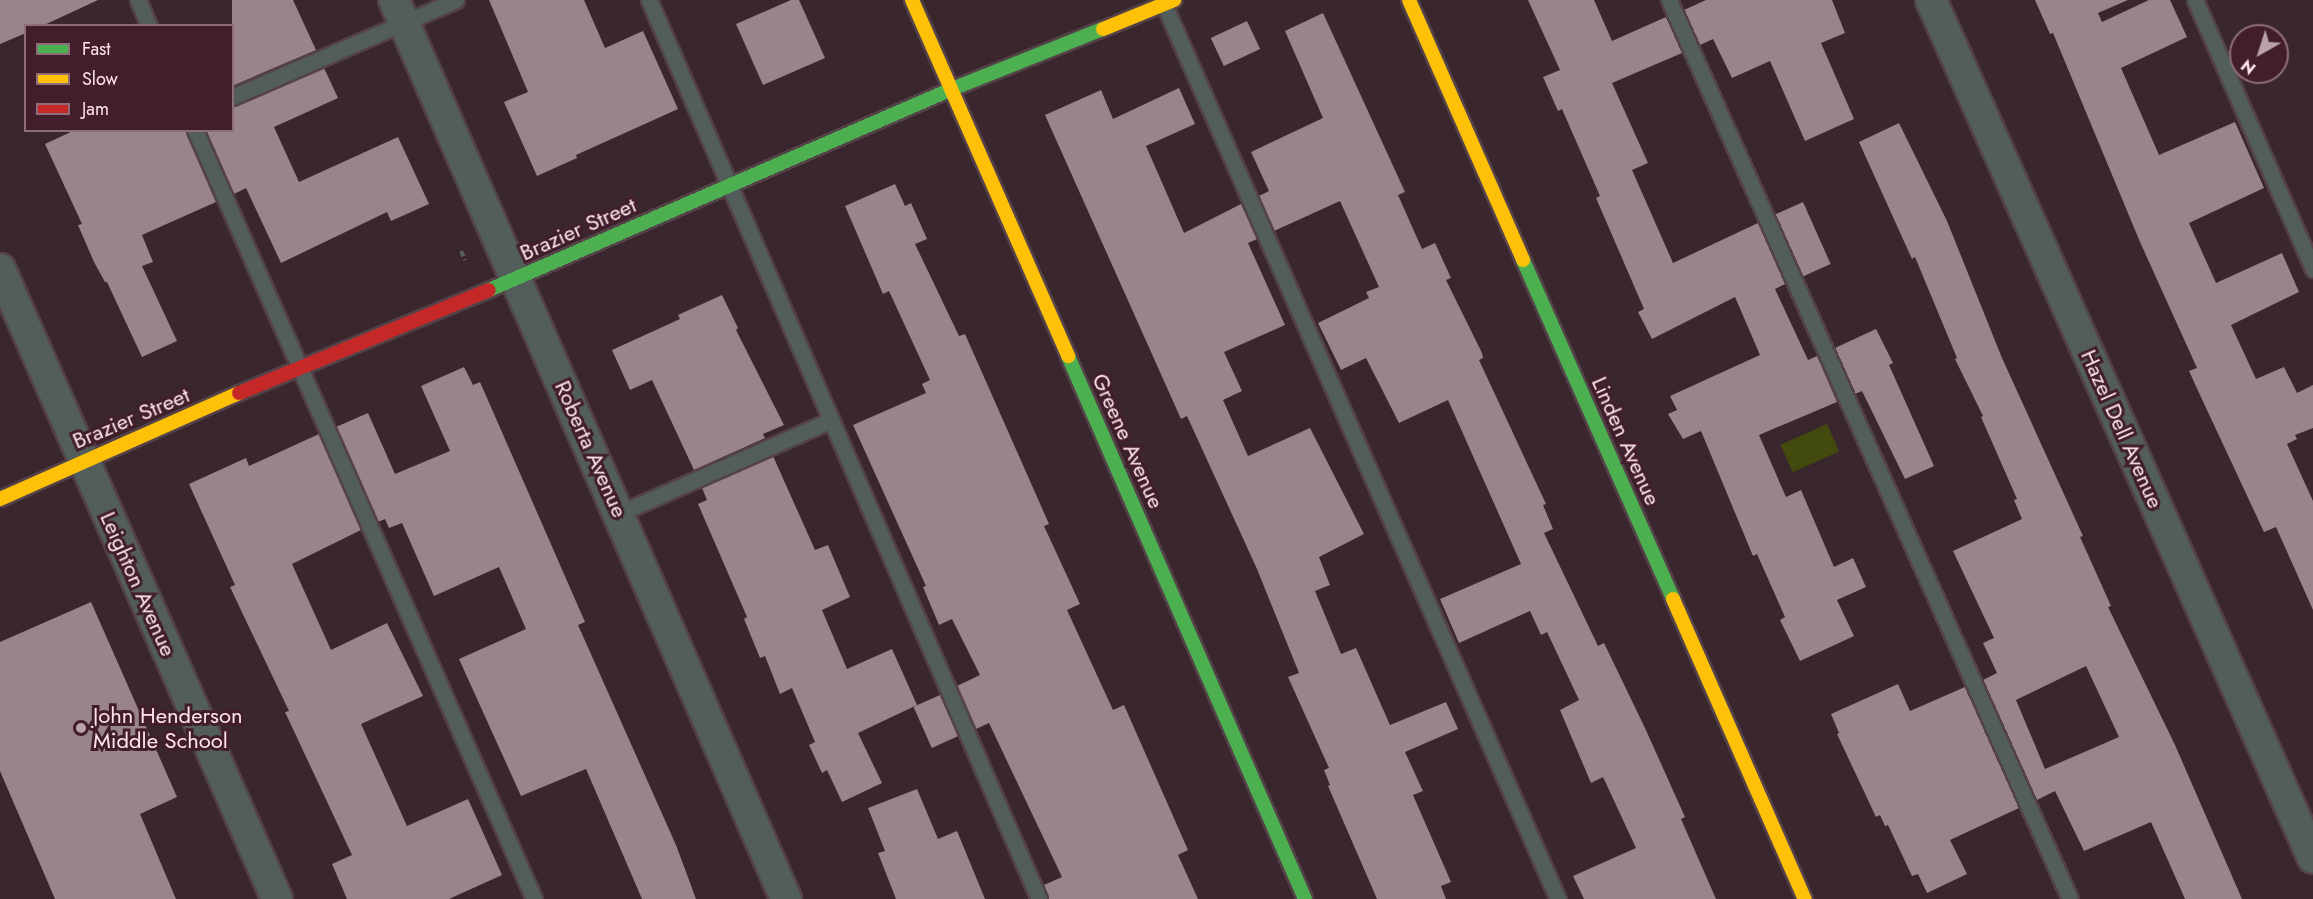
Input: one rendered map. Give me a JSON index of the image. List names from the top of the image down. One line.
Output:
{"streets":{"street":["Brazier Street","Hazel Dell Avenue","Greene Avenue","Linden Avenue","Roberta Avenue","Leighton Avenue"]},"crossings":[["Brazier Street","Greene Avenue"],["Brazier Street","Roberta Avenue"],["Brazier Street","Leighton Avenue"]],"places":["John Henderson Middle School"],"legend":["Fast","Slow","Jam"],"north":"bottom left"}
